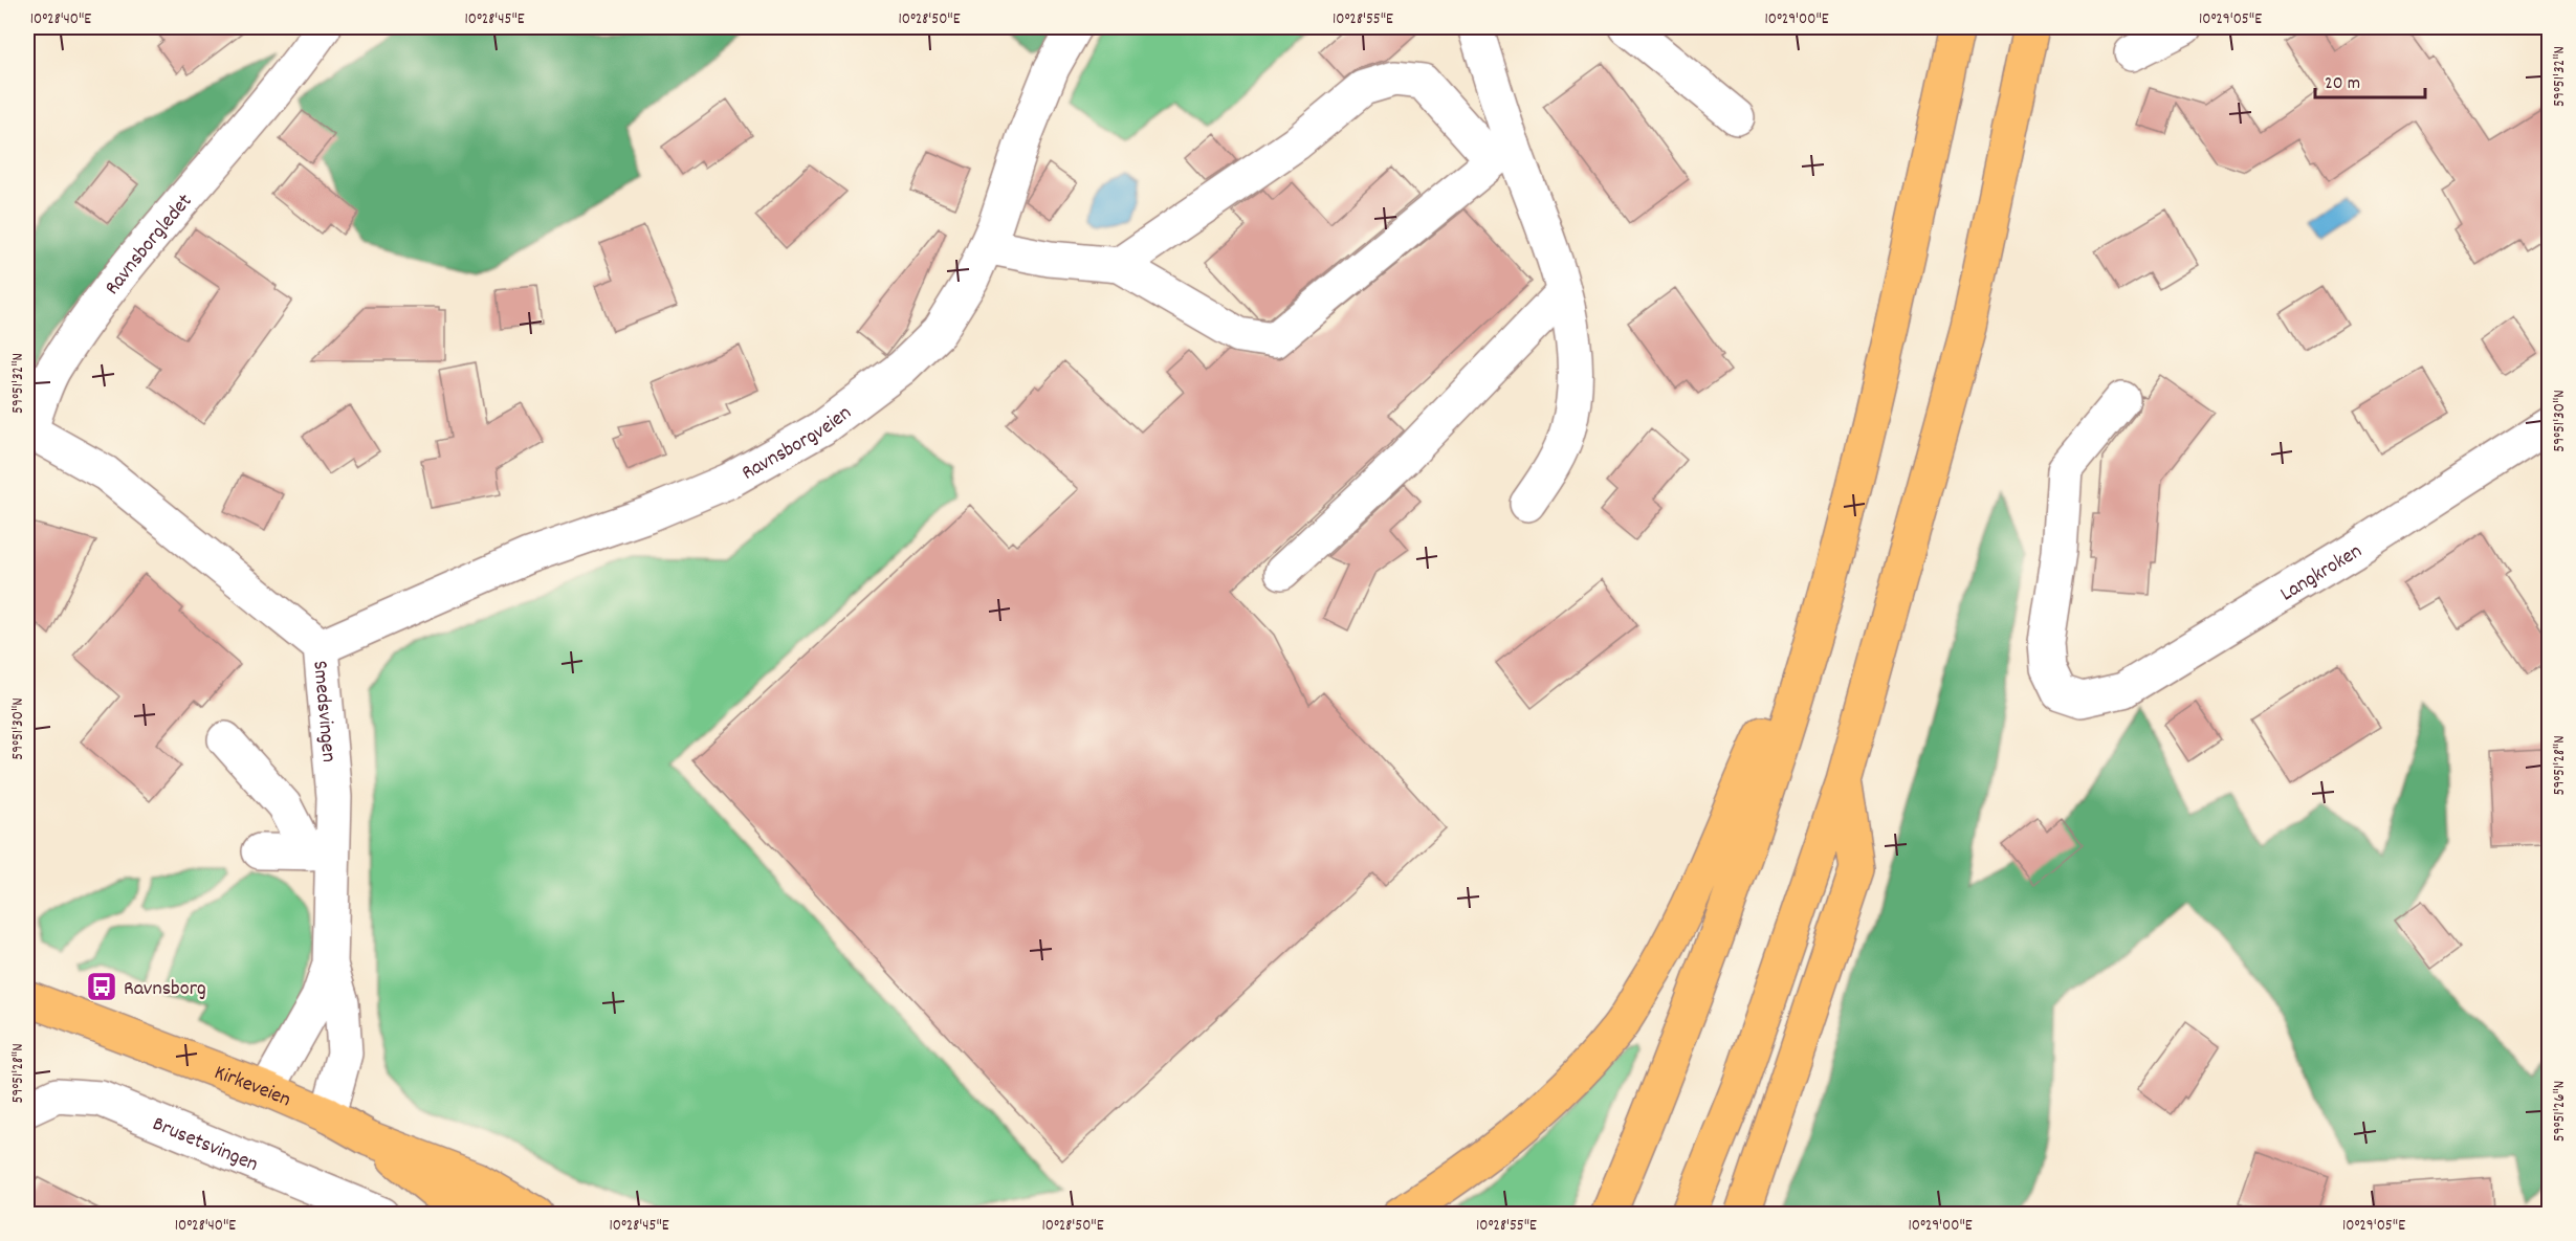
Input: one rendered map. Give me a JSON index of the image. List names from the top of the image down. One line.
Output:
{"streets":{"main road":["Kirkeveien"],"street":["Ravnsborgledet","Ravnsborgveien","Langkroken","Smedsvingen","Brusetsvingen"]},"crossings":[["Ravnsborgledet","Smedsvingen"],["Ravnsborgveien","Smedsvingen"],["Smedsvingen","Kirkeveien"]],"places":{"bus stop":["Ravnsborg"]},"scale_bar":"20 m","coordinates":["10°28'40\"E","10°28'45\"E","10°28'50\"E","10°28'55\"E","10°29'00\"E","10°29'05\"E","59°51'32\"N","59°51'30\"N","59°51'28\"N","59°51'26\"N"]}
